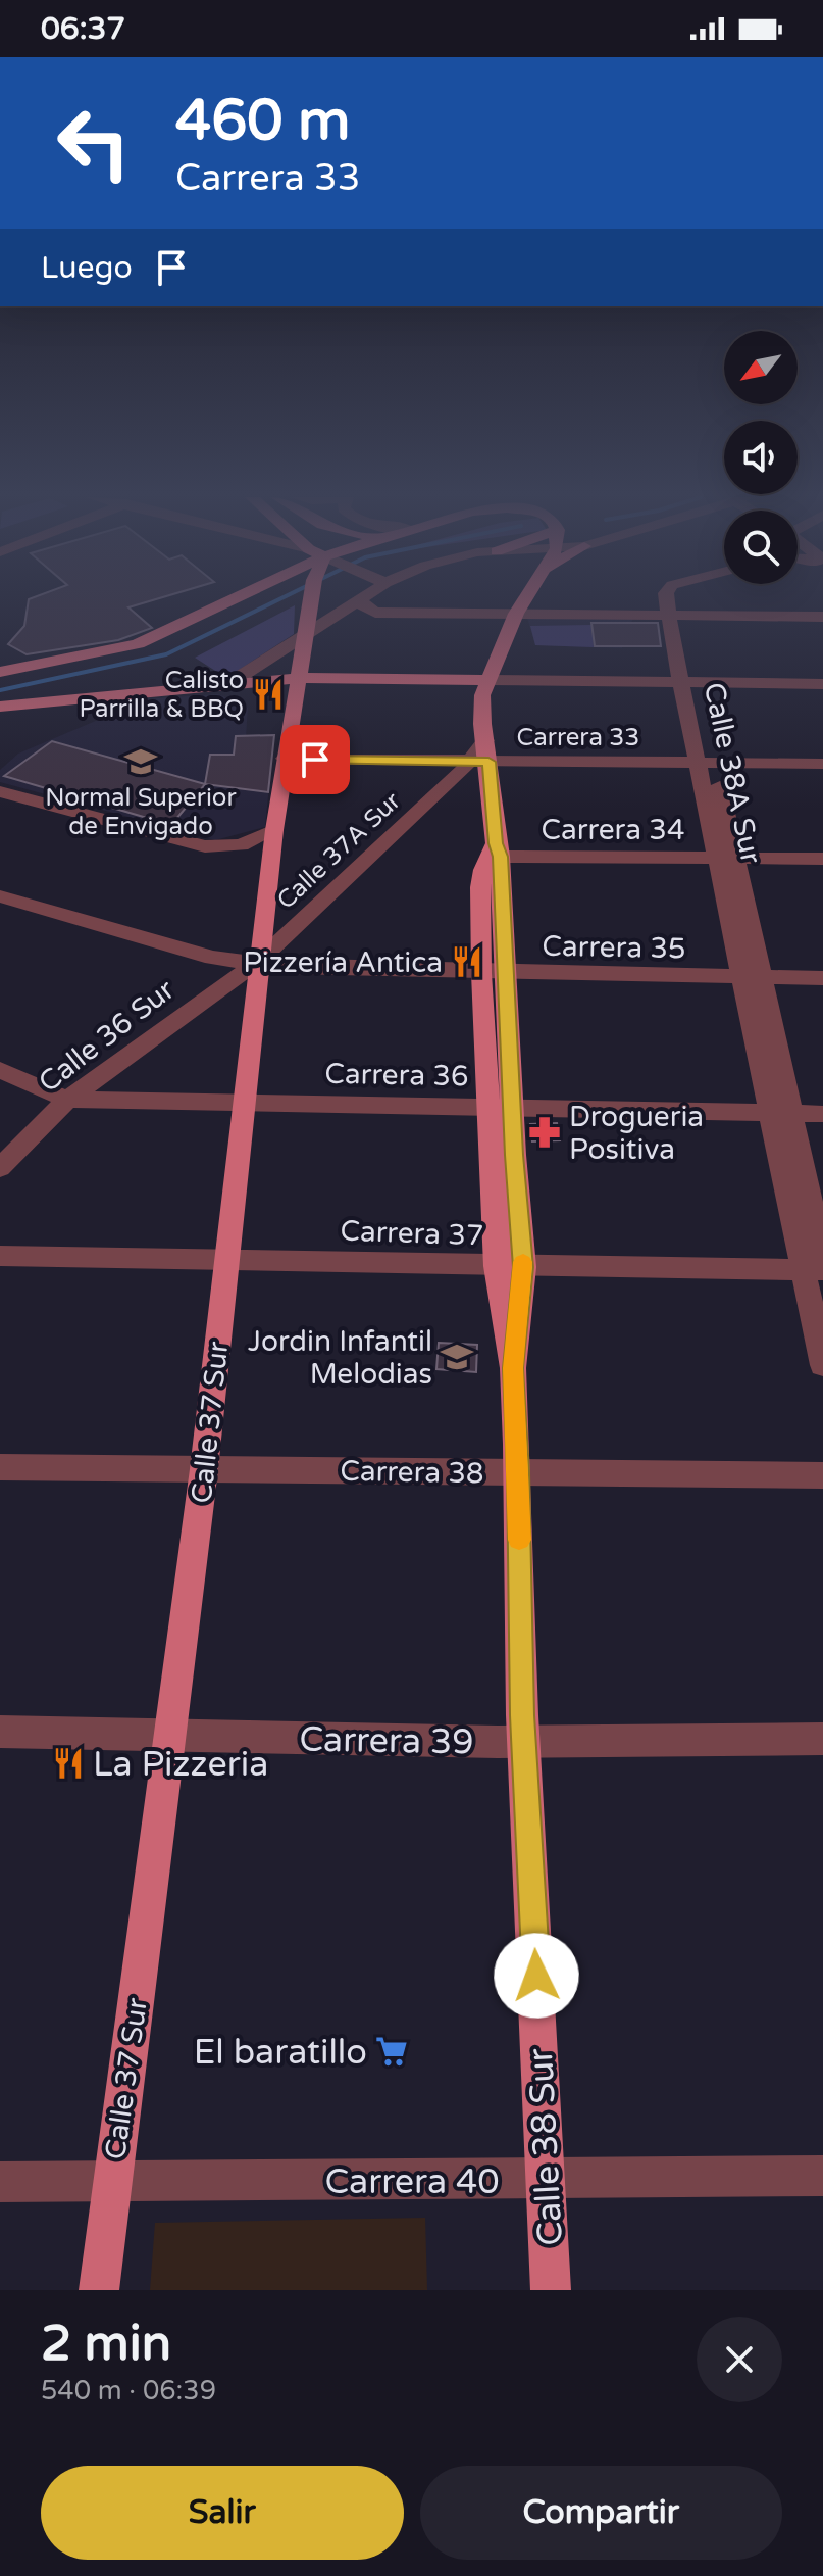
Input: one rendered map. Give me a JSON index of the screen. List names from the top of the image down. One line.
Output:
{"streets":{"main road":["Calle 37 Sur","Calle 38 Sur"],"street":["Carrera 33","Calle 38A Sur","Carrera 34","Calle 37A Sur","Carrera 35","Calle 36 Sur","Carrera 36","Carrera 37","Carrera 38","Carrera 39","Carrera 40"]},"crossings":[["Carrera 33","Calle 38A Sur"],["Carrera 33","Calle 37A Sur"],["Carrera 33","Calle 37 Sur"],["Carrera 33","Calle 38 Sur"],["Calle 38A Sur","Carrera 34"],["Calle 38A Sur","Carrera 35"],["Calle 38A Sur","Carrera 36"],["Calle 38A Sur","Carrera 37"],["Carrera 34","Calle 38 Sur"],["Calle 37A Sur","Carrera 35"],["Calle 37A Sur","Calle 36 Sur"],["Calle 37A Sur","Calle 37 Sur"],["Calle 37A Sur","Calle 38 Sur"],["Carrera 35","Calle 36 Sur"],["Carrera 35","Calle 37 Sur"],["Carrera 35","Calle 38 Sur"],["Calle 36 Sur","Carrera 36"],["Calle 36 Sur","Calle 37 Sur"],["Carrera 36","Calle 37 Sur"],["Carrera 36","Calle 38 Sur"],["Carrera 37","Calle 37 Sur"],["Carrera 37","Calle 38 Sur"],["Calle 37 Sur","Carrera 38"],["Calle 37 Sur","Carrera 39"],["Calle 37 Sur","Carrera 40"],["Carrera 38","Calle 38 Sur"],["Carrera 39","Calle 38 Sur"],["Calle 38 Sur","Carrera 40"]],"places":{"restaurant":["Calisto Parrilla & BBQ","Pizzería Antica","La Pizzeria"],"school or university":["Normal Superior de Envigado","Jordin Infantil Melodias"],"pharmacy":["Drogueria Positiva"],"supermarket":["El baratillo"]},"north":"bottom left","page":{"status":"06:37","turn":["460 m","Carrera 33"],"then":"Luego","heading":["2 min","540 m · 06:39"],"buttons":["Salir","Compartir"]}}
